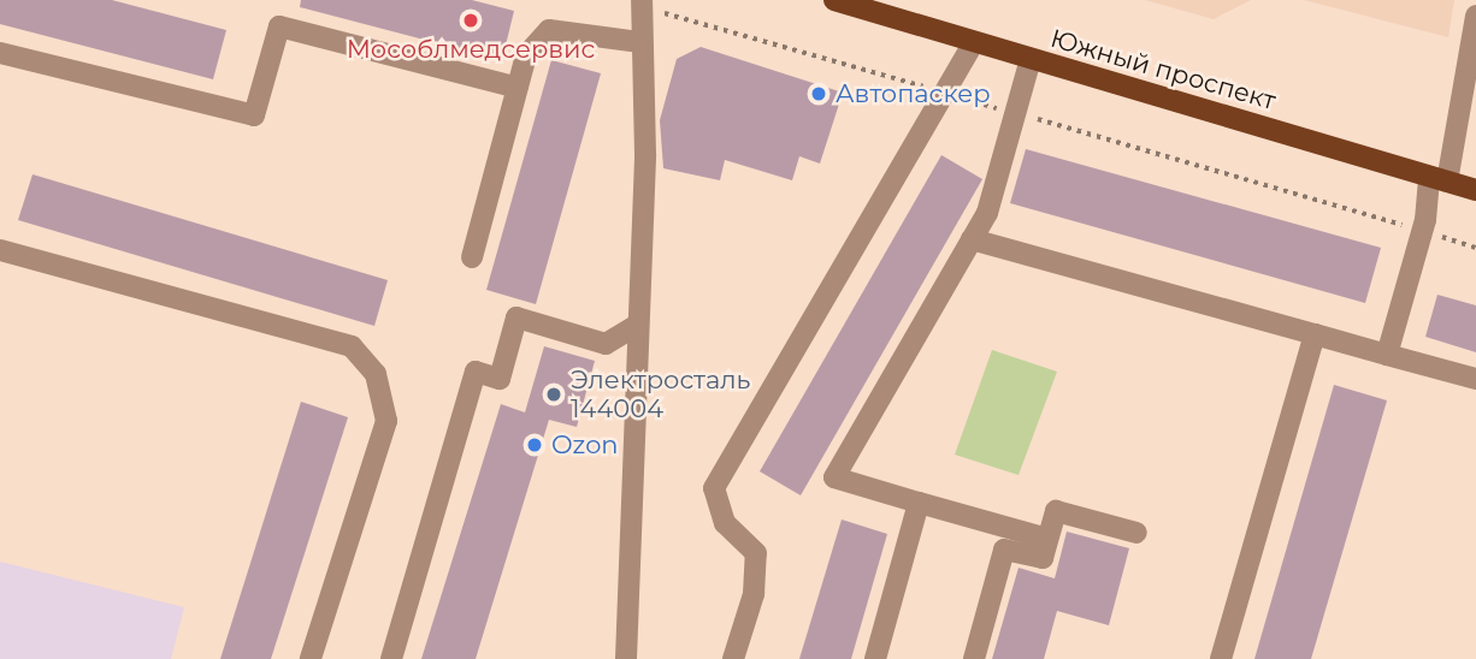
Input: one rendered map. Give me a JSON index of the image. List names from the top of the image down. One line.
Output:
{"streets":{"main road":["Южный проспект"]},"places":["Мособлмедсервис","Автопаскер","Электросталь 144004","Ozon"]}
